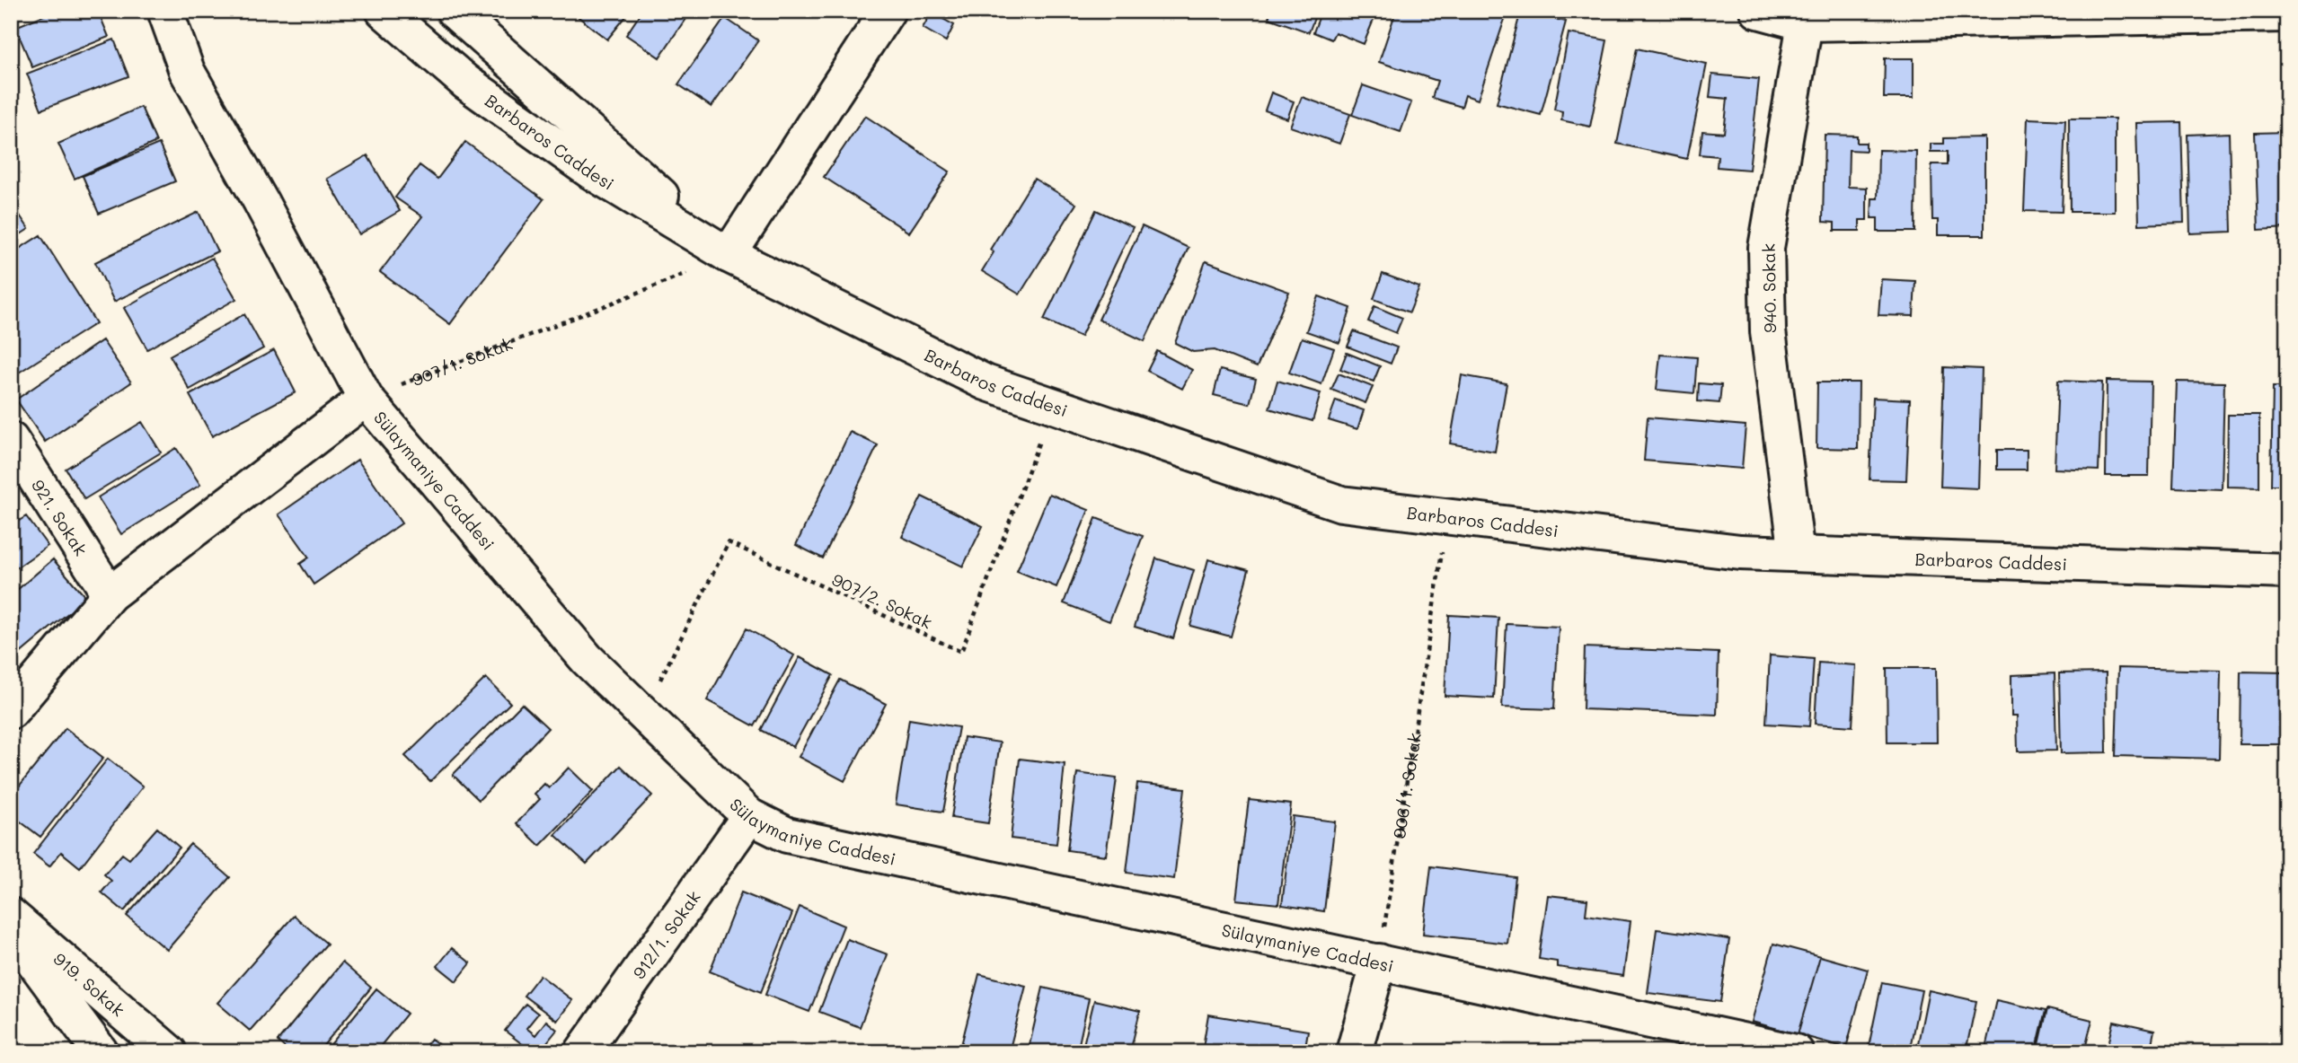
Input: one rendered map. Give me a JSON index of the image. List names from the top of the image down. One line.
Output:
{"streets":{"street":["Barbaros Caddesi","940. Sokak","Sülaymaniye Caddesi","921. Sokak","912/1. Sokak","919. Sokak"],"path":["907/1. Sokak","907/2. Sokak","906/1. Sokak"]},"crossings":[["Barbaros Caddesi","940. Sokak"],["Barbaros Caddesi","907/1. Sokak"],["Barbaros Caddesi","907/2. Sokak"],["Barbaros Caddesi","906/1. Sokak"],["907/1. Sokak","Sülaymaniye Caddesi"],["Sülaymaniye Caddesi","907/2. Sokak"],["Sülaymaniye Caddesi","906/1. Sokak"],["Sülaymaniye Caddesi","912/1. Sokak"]]}
